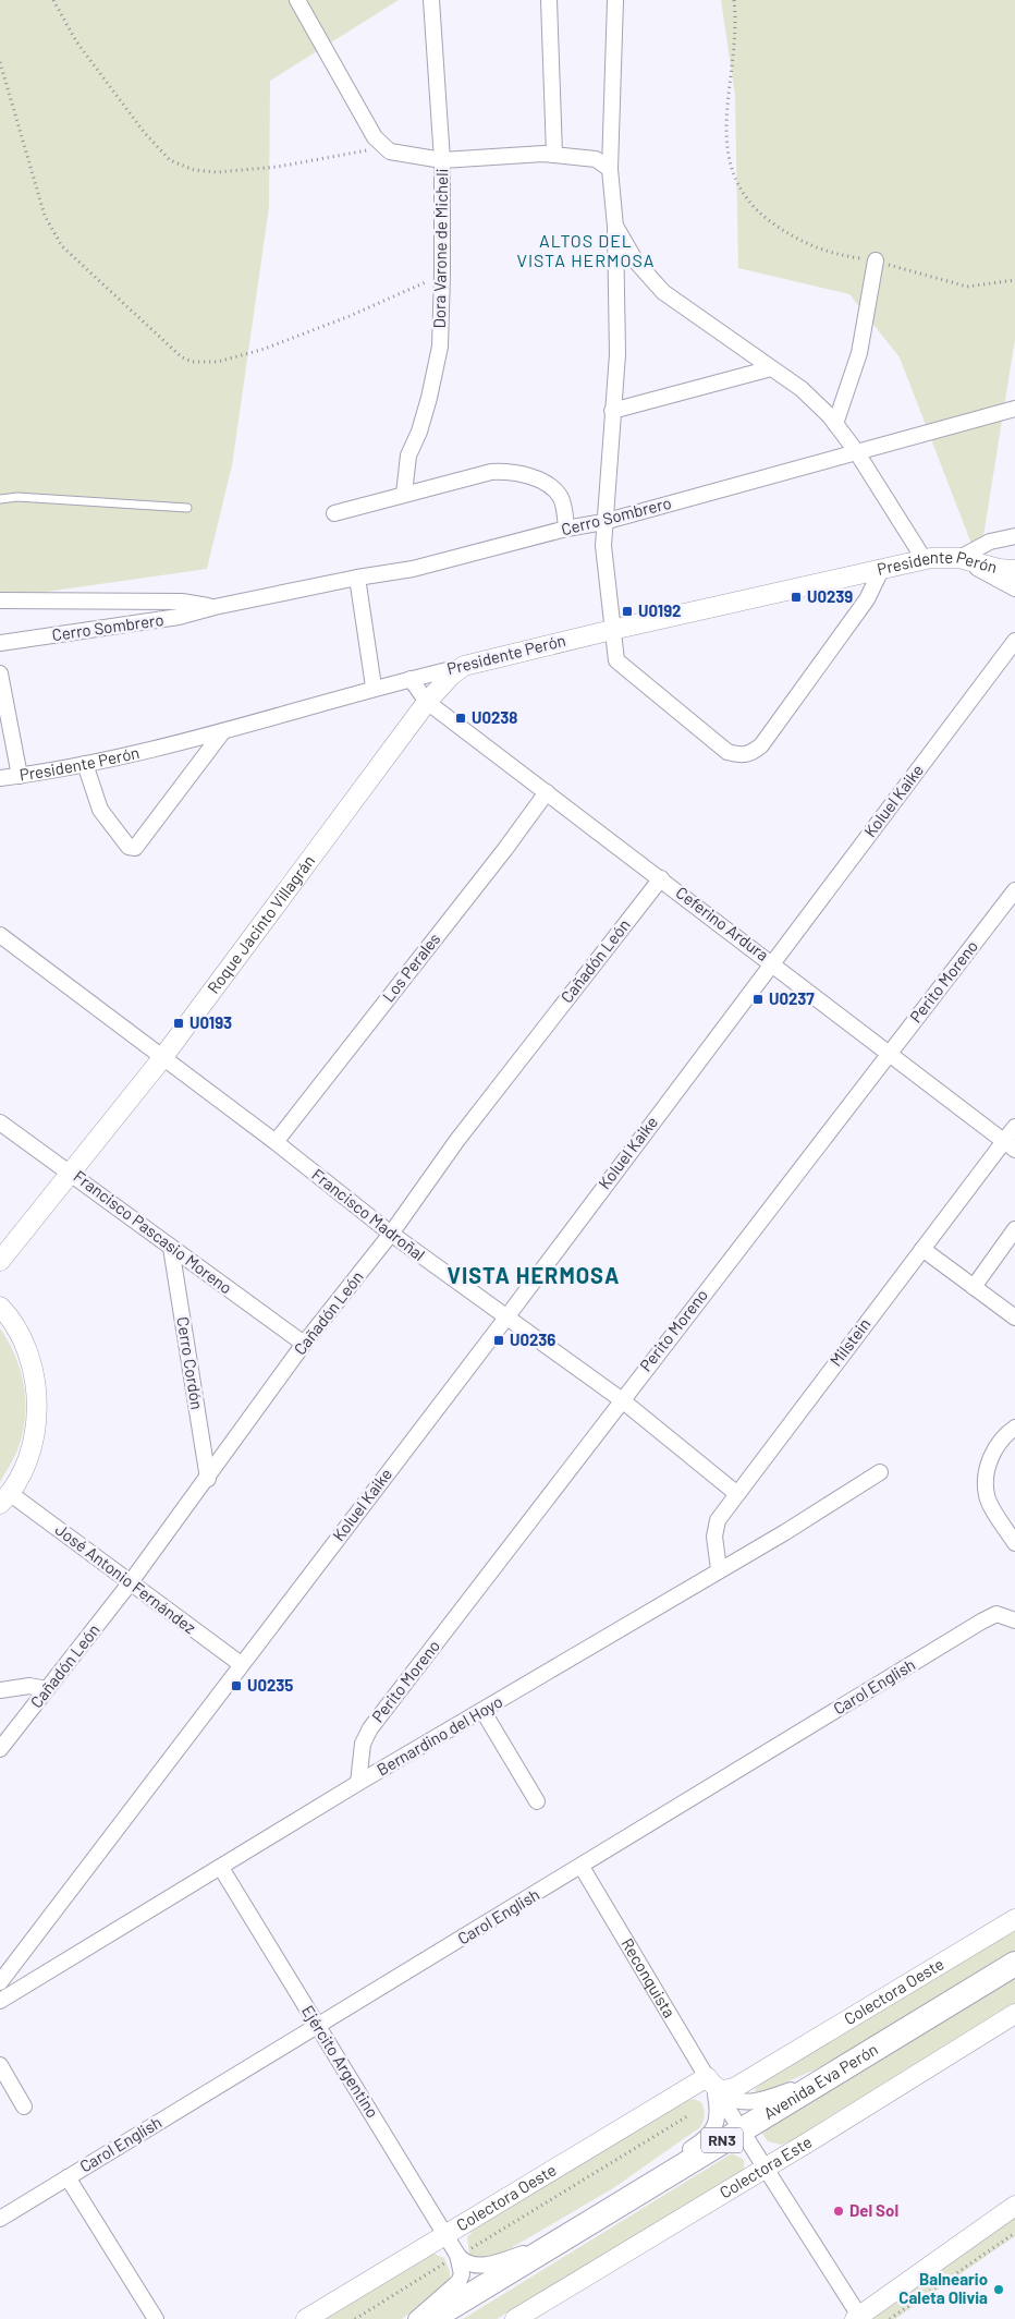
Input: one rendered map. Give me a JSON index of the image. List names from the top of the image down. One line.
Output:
{"streets":{"highway":["Avenida Eva Perón","RN3"],"street":["Dora Varone de Micheli","Cerro Sombrero","Presidente Perón","Koluel Kaike","Roque Jacinto Villagrán","Ceferino Ardura","Cañadón León","Los Perales","Perito Moreno","Francisco Madroñal","Francisco Pascasio Moreno","Milstein","Cerro Cordón","José Antonio Fernández","Carol English","Bernardino del Hoyo","Reconquista","Colectora Oeste","Ejército Argentino","Colectora Este"]},"crossings":[["Presidente Perón","Roque Jacinto Villagrán"],["Presidente Perón","Ceferino Ardura"],["Koluel Kaike","Ceferino Ardura"],["Koluel Kaike","Francisco Madroñal"],["Koluel Kaike","José Antonio Fernández"],["Roque Jacinto Villagrán","Ceferino Ardura"],["Roque Jacinto Villagrán","Francisco Madroñal"],["Roque Jacinto Villagrán","Francisco Pascasio Moreno"],["Ceferino Ardura","Cañadón León"],["Ceferino Ardura","Los Perales"],["Ceferino Ardura","Perito Moreno"],["Ceferino Ardura","Milstein"],["Cañadón León","Francisco Madroñal"],["Cañadón León","Francisco Pascasio Moreno"],["Cañadón León","Cerro Cordón"],["Cañadón León","José Antonio Fernández"],["Los Perales","Francisco Madroñal"],["Perito Moreno","Francisco Madroñal"],["Perito Moreno","Bernardino del Hoyo"],["Francisco Madroñal","Milstein"],["Francisco Pascasio Moreno","Cerro Cordón"],["Milstein","Bernardino del Hoyo"],["Carol English","Reconquista"],["Carol English","Ejército Argentino"],["Bernardino del Hoyo","Ejército Argentino"],["Reconquista","Colectora Oeste"],["Reconquista","Avenida Eva Perón"],["Reconquista","Colectora Este"],["Colectora Oeste","Ejército Argentino"]],"districts":["ALTOS DEL VISTA HERMOSA","VISTA HERMOSA"],"places":{"transit":["U0239","U0192","U0238","U0237","U0193","U0236","U0235"],"other":["Del Sol","Balneario Caleta Olivia"]}}
